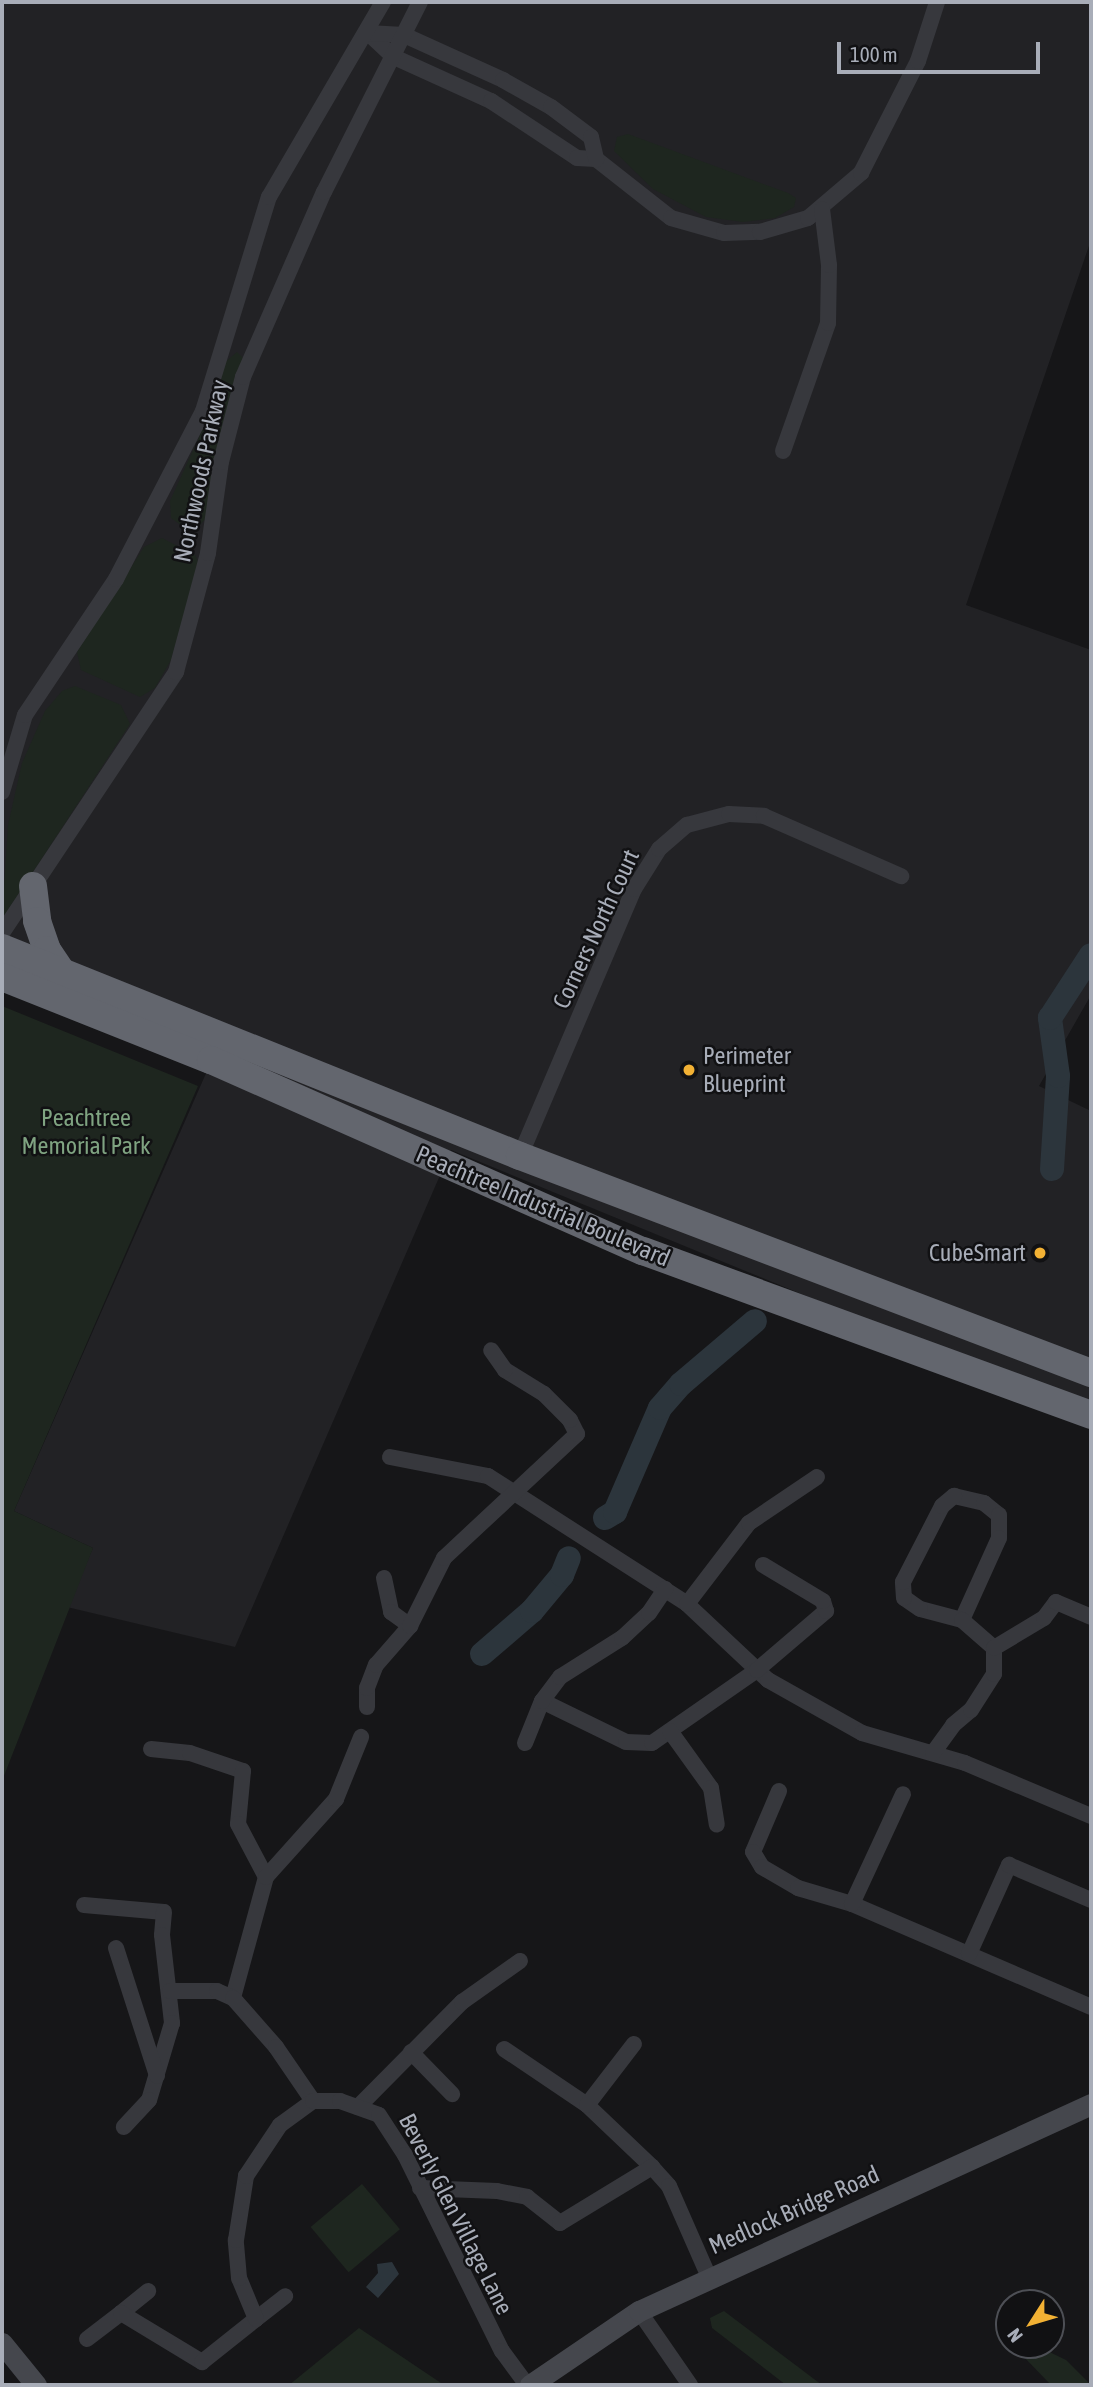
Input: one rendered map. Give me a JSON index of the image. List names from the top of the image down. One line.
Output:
{"streets":{"highway":["Peachtree Industrial Boulevard"],"main road":["Medlock Bridge Road"],"street":["Northwoods Parkway","Corners North Court","Beverly Glen Village Lane"]},"crossings":[["Corners North Court","Peachtree Industrial Boulevard"],["Medlock Bridge Road","Beverly Glen Village Lane"]],"parks":["Peachtree Memorial Park"],"places":["Perimeter Blueprint","CubeSmart"],"scale_bar":"100 m","north":"bottom left"}
